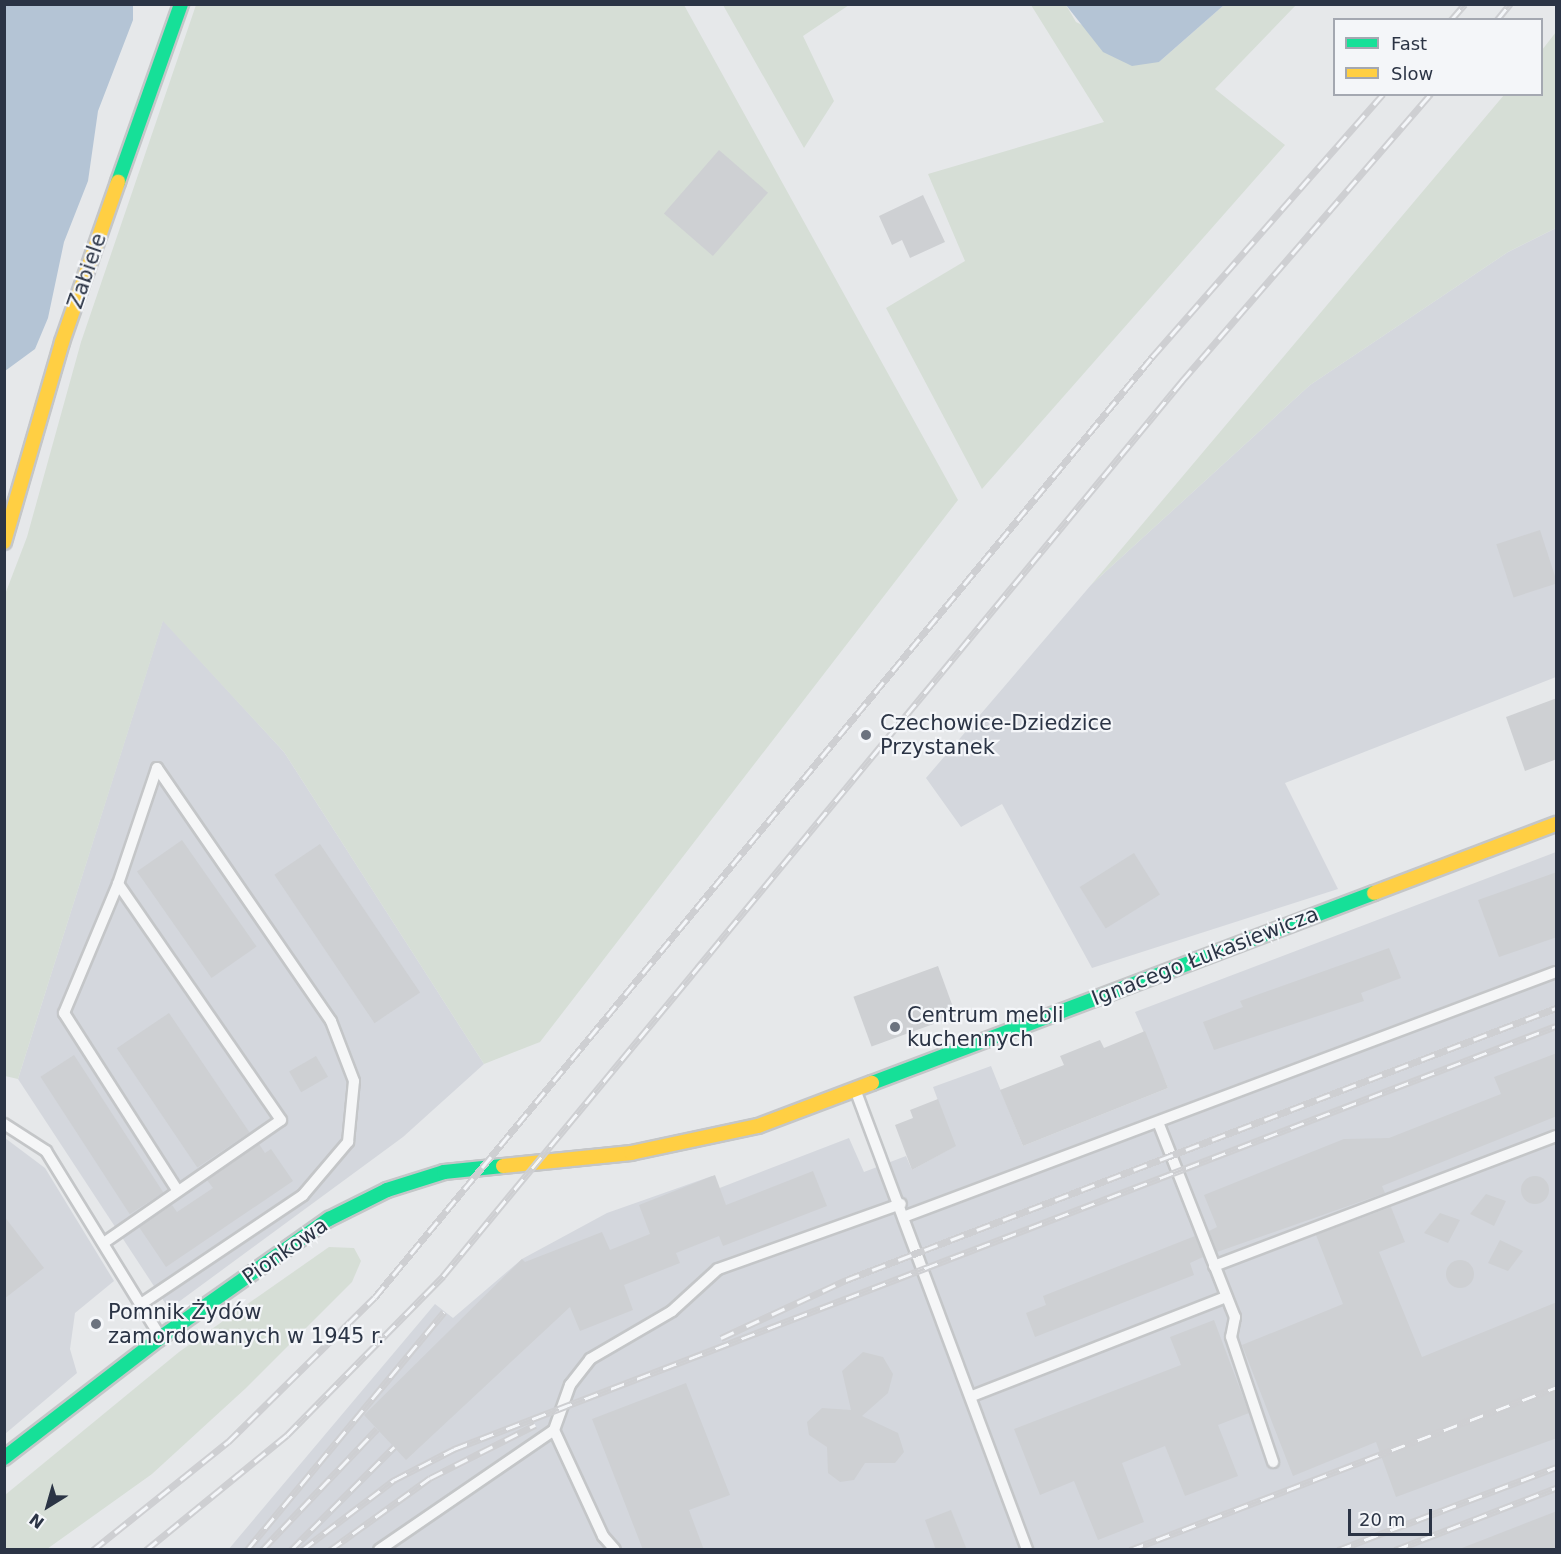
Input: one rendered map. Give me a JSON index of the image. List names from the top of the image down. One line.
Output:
{"streets":{"street":["Zabiele","Ignacego Łukasiewicza","Pionkowa"]},"crossings":[["Ignacego Łukasiewicza","Pionkowa"]],"places":["Czechowice-Dziedzice Przystanek","Centrum mebli kuchennych","Pomnik Żydów zamordowanych w 1945 r."],"legend":["Fast","Slow"],"scale_bar":"20 m","north":"bottom left"}
